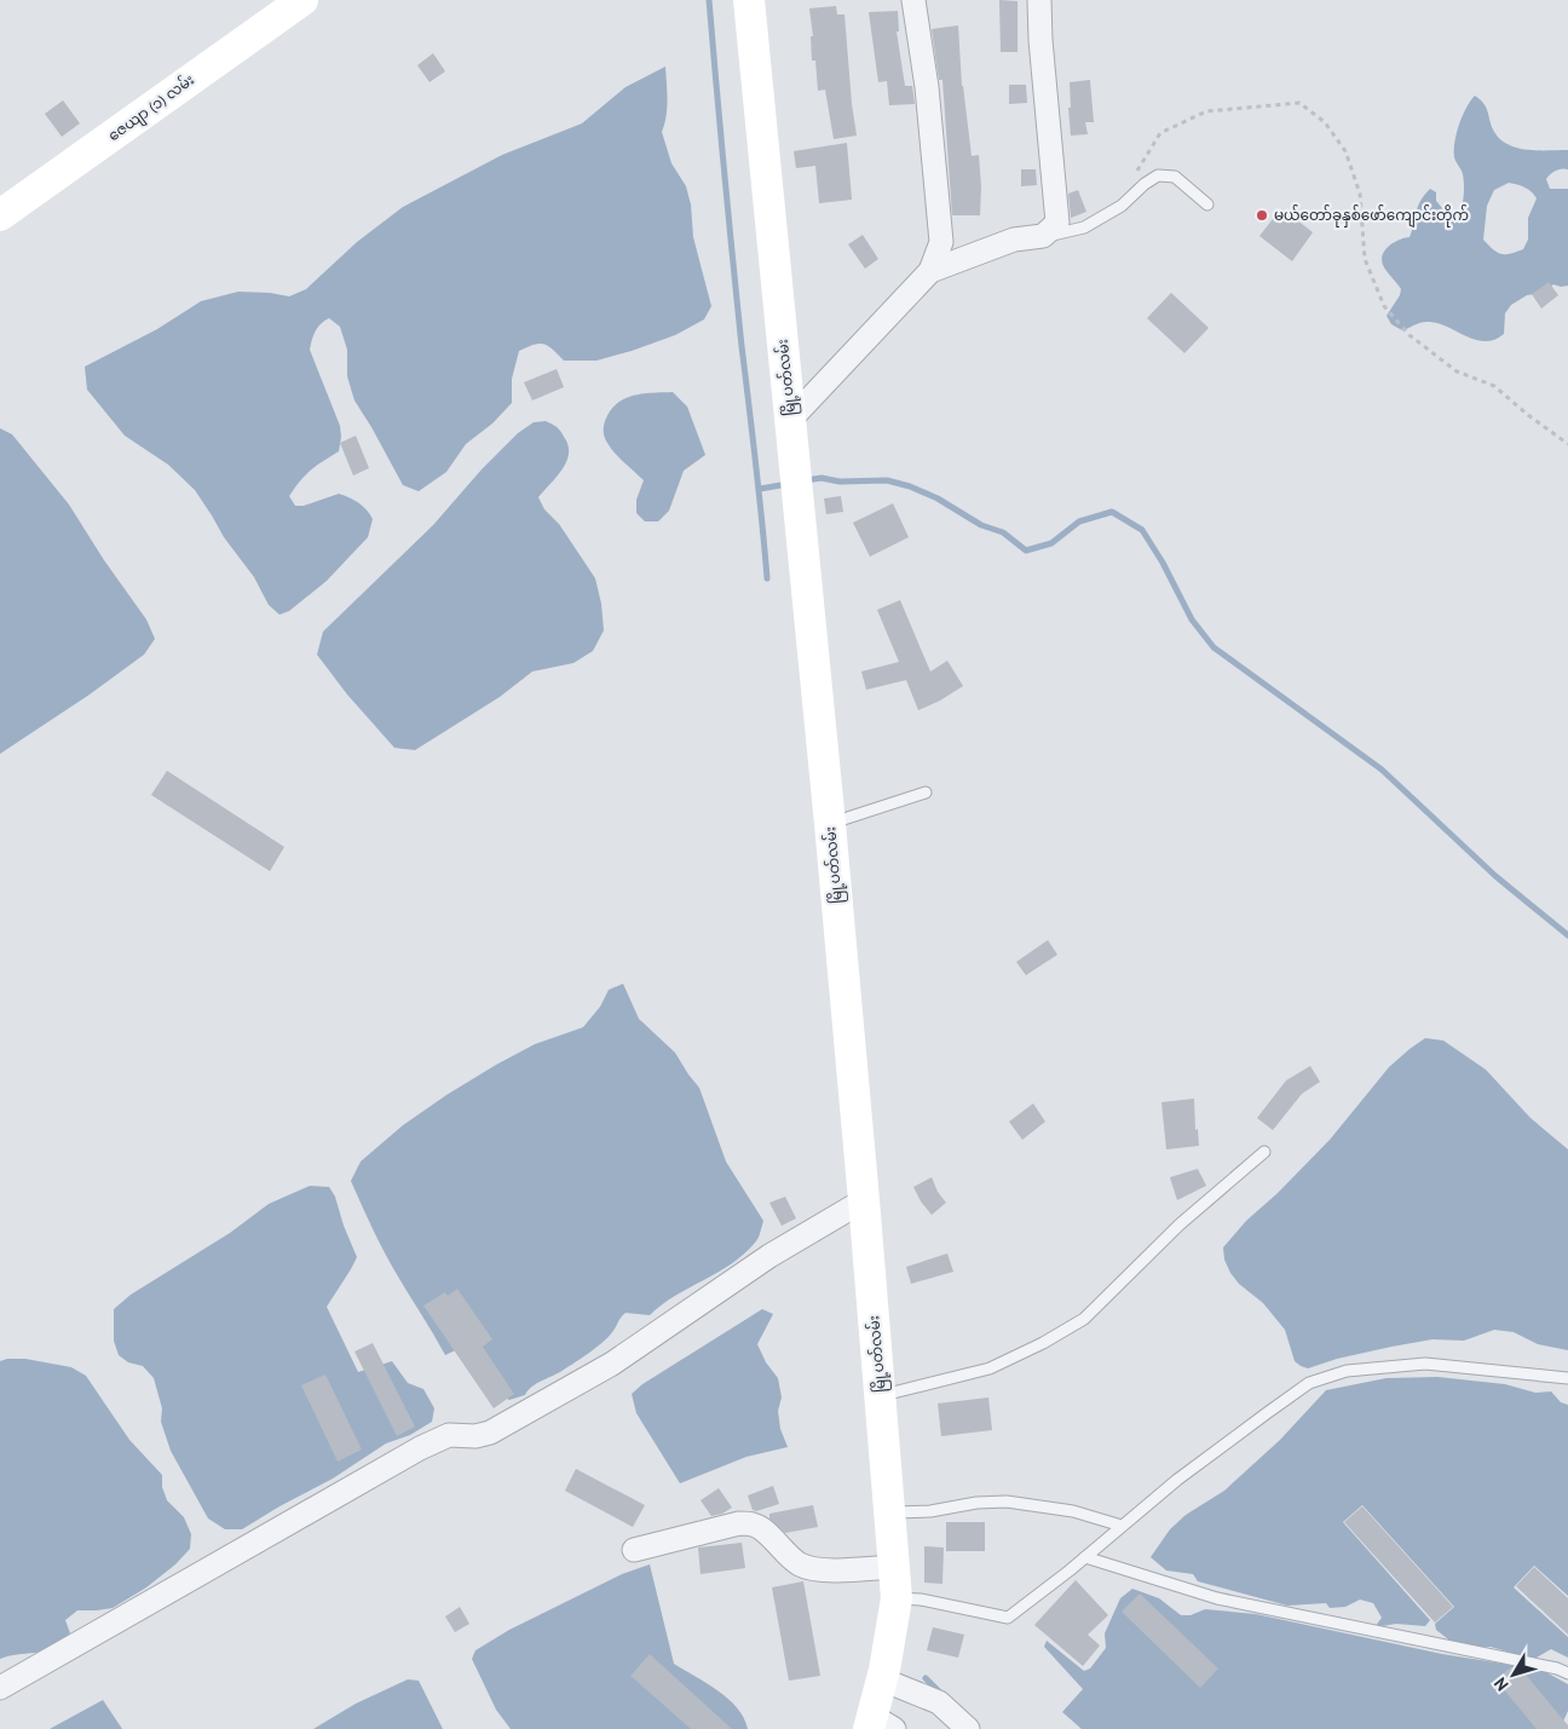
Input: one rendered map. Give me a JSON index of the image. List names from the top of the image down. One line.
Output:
{"streets":{"main road":["ဇေယျာ (၁) လမ်း","မြို့ပတ်လမ်း"]},"places":["မယ်တော်ခုနှစ်ဖော်ကျောင်းတိုက်"],"north":"bottom left"}
